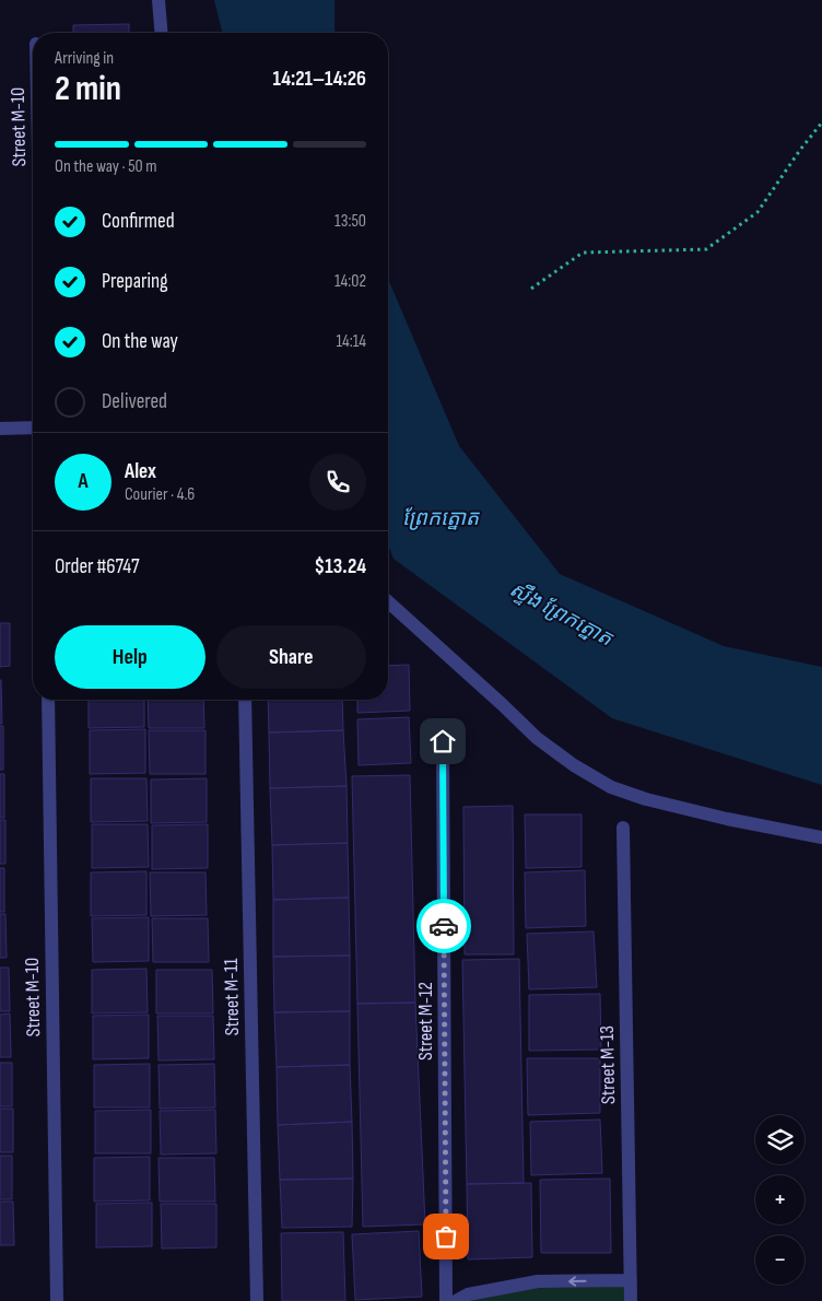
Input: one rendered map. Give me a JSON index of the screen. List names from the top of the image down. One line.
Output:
{"streets":{"street":["Street M-10","Street M-11","Street M-12","Street M-13"]},"water":["ព្រែកត្នោត","ស្ទឹង ព្រែកត្នោត"],"page":{"heading":["2 min","Arriving in","14:21–14:26"],"panel":["Alex","Courier · 4.6","Order #6747","$13.24"],"bar":"On the way · 50 m","list":[["Confirmed","13:50"],["Preparing","14:02"],["On the way","14:14"],"Delivered"],"round":"A","buttons":["Help","Share"],"map_buttons":["+","−"]}}
